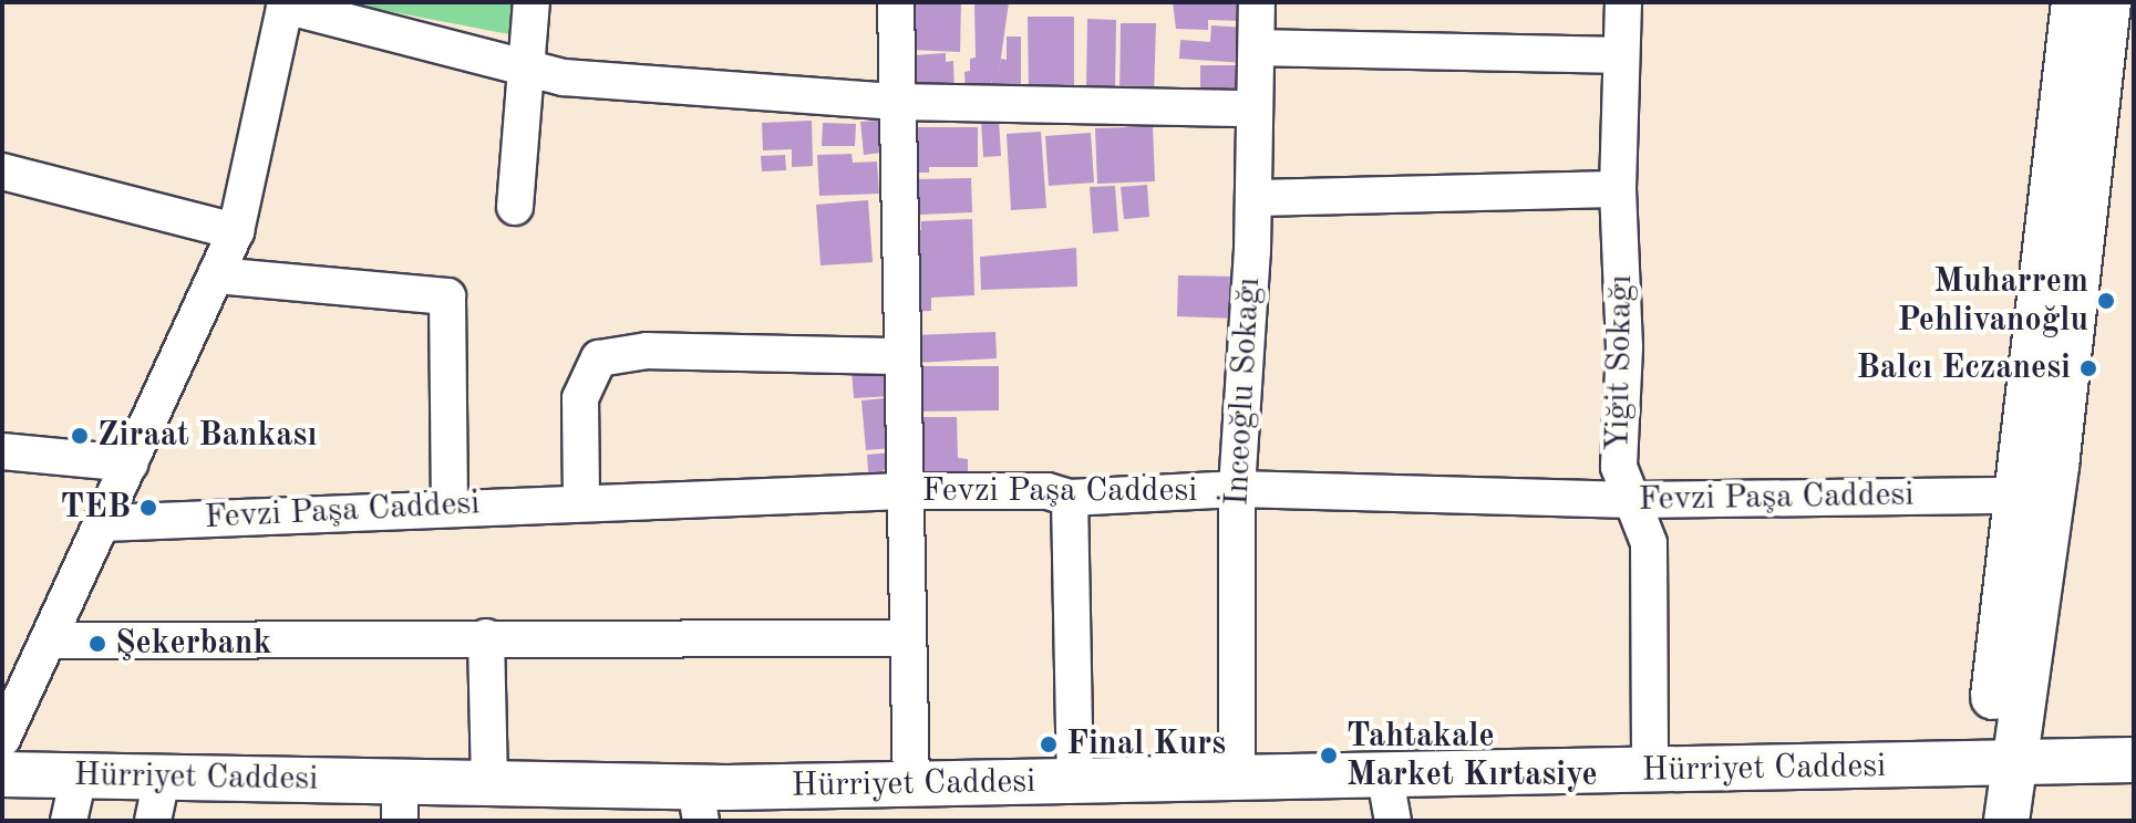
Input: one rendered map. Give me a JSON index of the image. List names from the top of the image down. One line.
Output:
{"streets":{"street":["Yiğit Sokağı","İnceoğlu Sokağı","Fevzi Paşa Caddesi","Hürriyet Caddesi"]},"crossings":[["Yiğit Sokağı","Fevzi Paşa Caddesi"],["Yiğit Sokağı","Hürriyet Caddesi"],["İnceoğlu Sokağı","Fevzi Paşa Caddesi"],["İnceoğlu Sokağı","Hürriyet Caddesi"]],"places":["Muharrem Pehlivanoğlu","Balcı Eczanesi","Ziraat Bankası","TEB","Şekerbank","Final Kurs","Tahtakale Market Kırtasiye"]}
